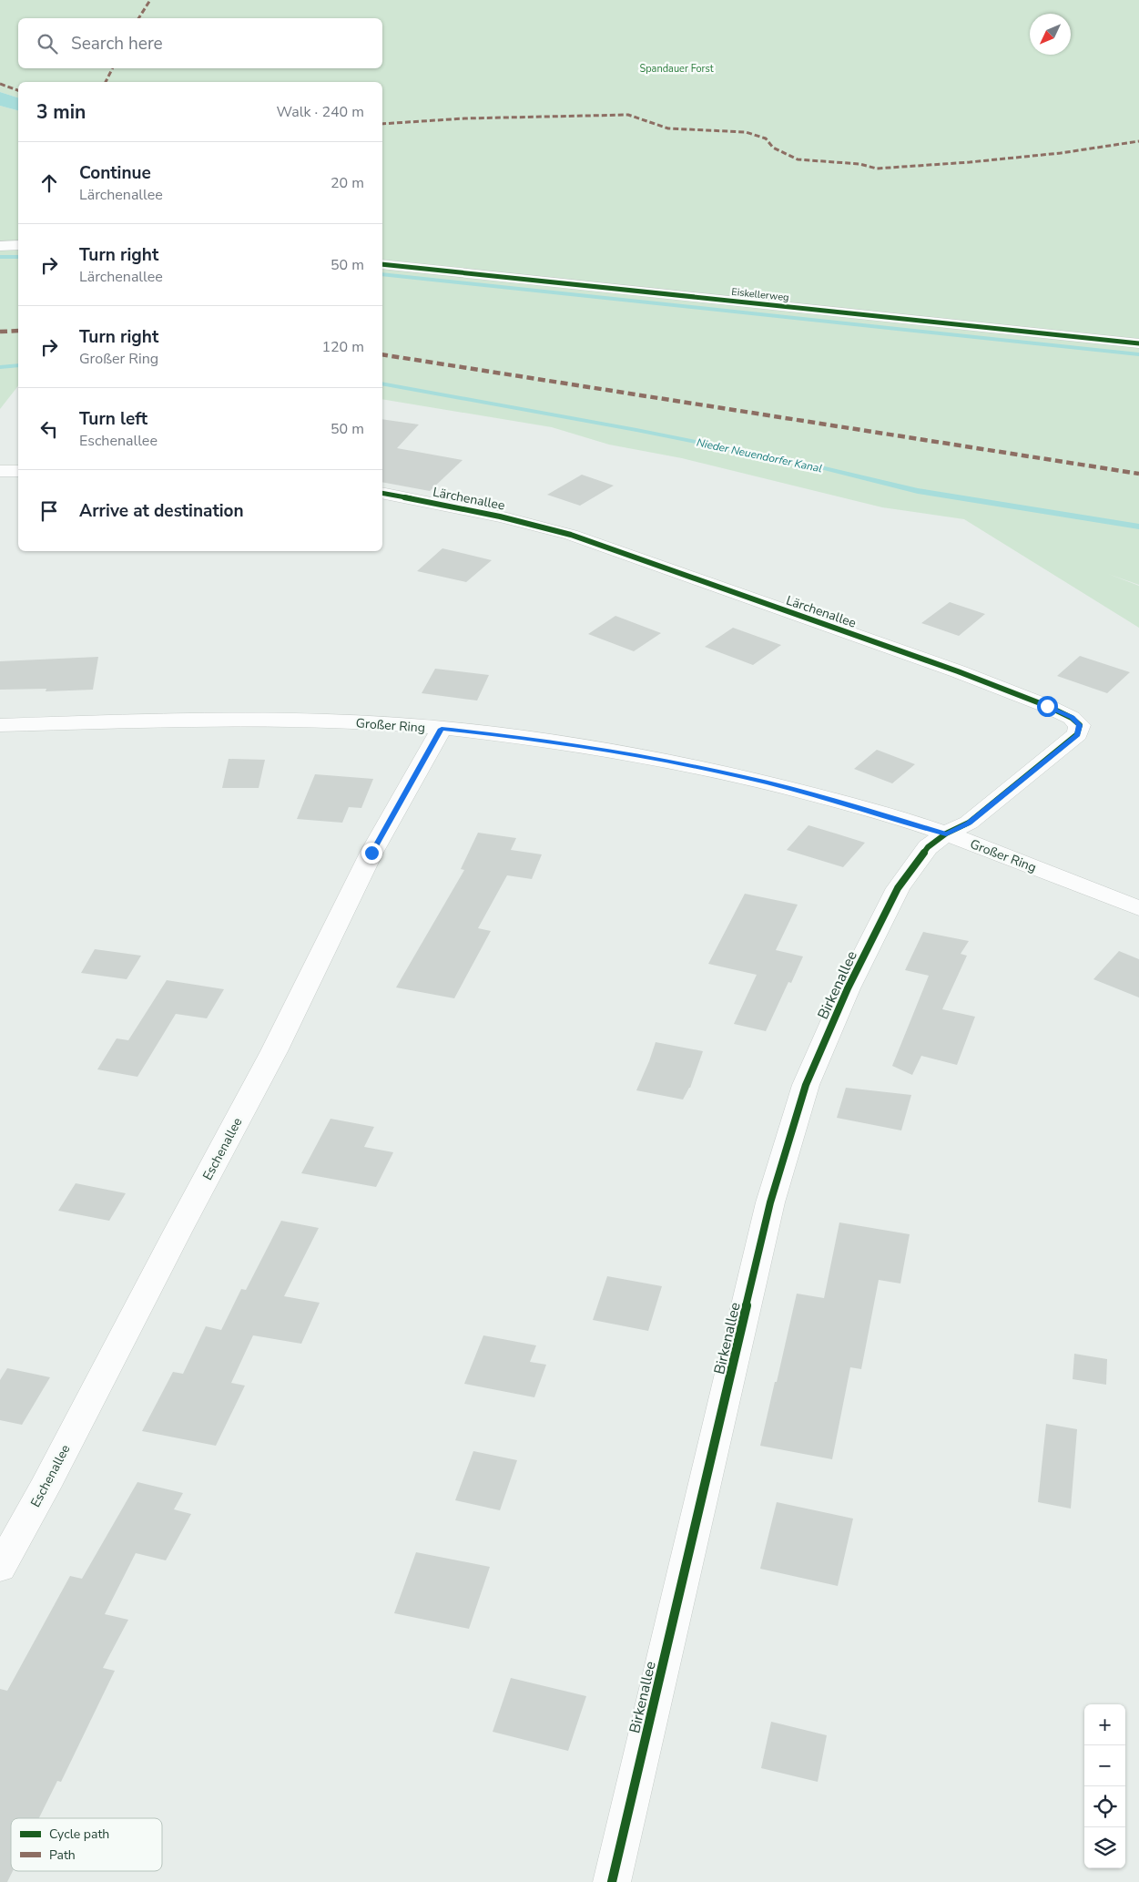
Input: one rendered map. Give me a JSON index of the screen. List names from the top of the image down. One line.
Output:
{"streets":{"street":["Eiskellerweg","Lärchenallee","Großer Ring","Birkenallee","Eschenallee"]},"crossings":[["Lärchenallee","Großer Ring"],["Lärchenallee","Birkenallee"],["Großer Ring","Birkenallee"],["Großer Ring","Eschenallee"]],"water":["Nieder Neuendorfer Kanal"],"parks":["Spandauer Forst"],"legend":["Cycle path","Path"],"north":"bottom left","page":{"search":"Search here","heading":["3 min","Walk · 240 m"],"list":[["Continue","Lärchenallee","20 m"],["Turn right","Lärchenallee","50 m"],["Turn right","Großer Ring","120 m"],["Turn left","Eschenallee","50 m"],"Arrive at destination"],"map_buttons":["+","−"]}}
